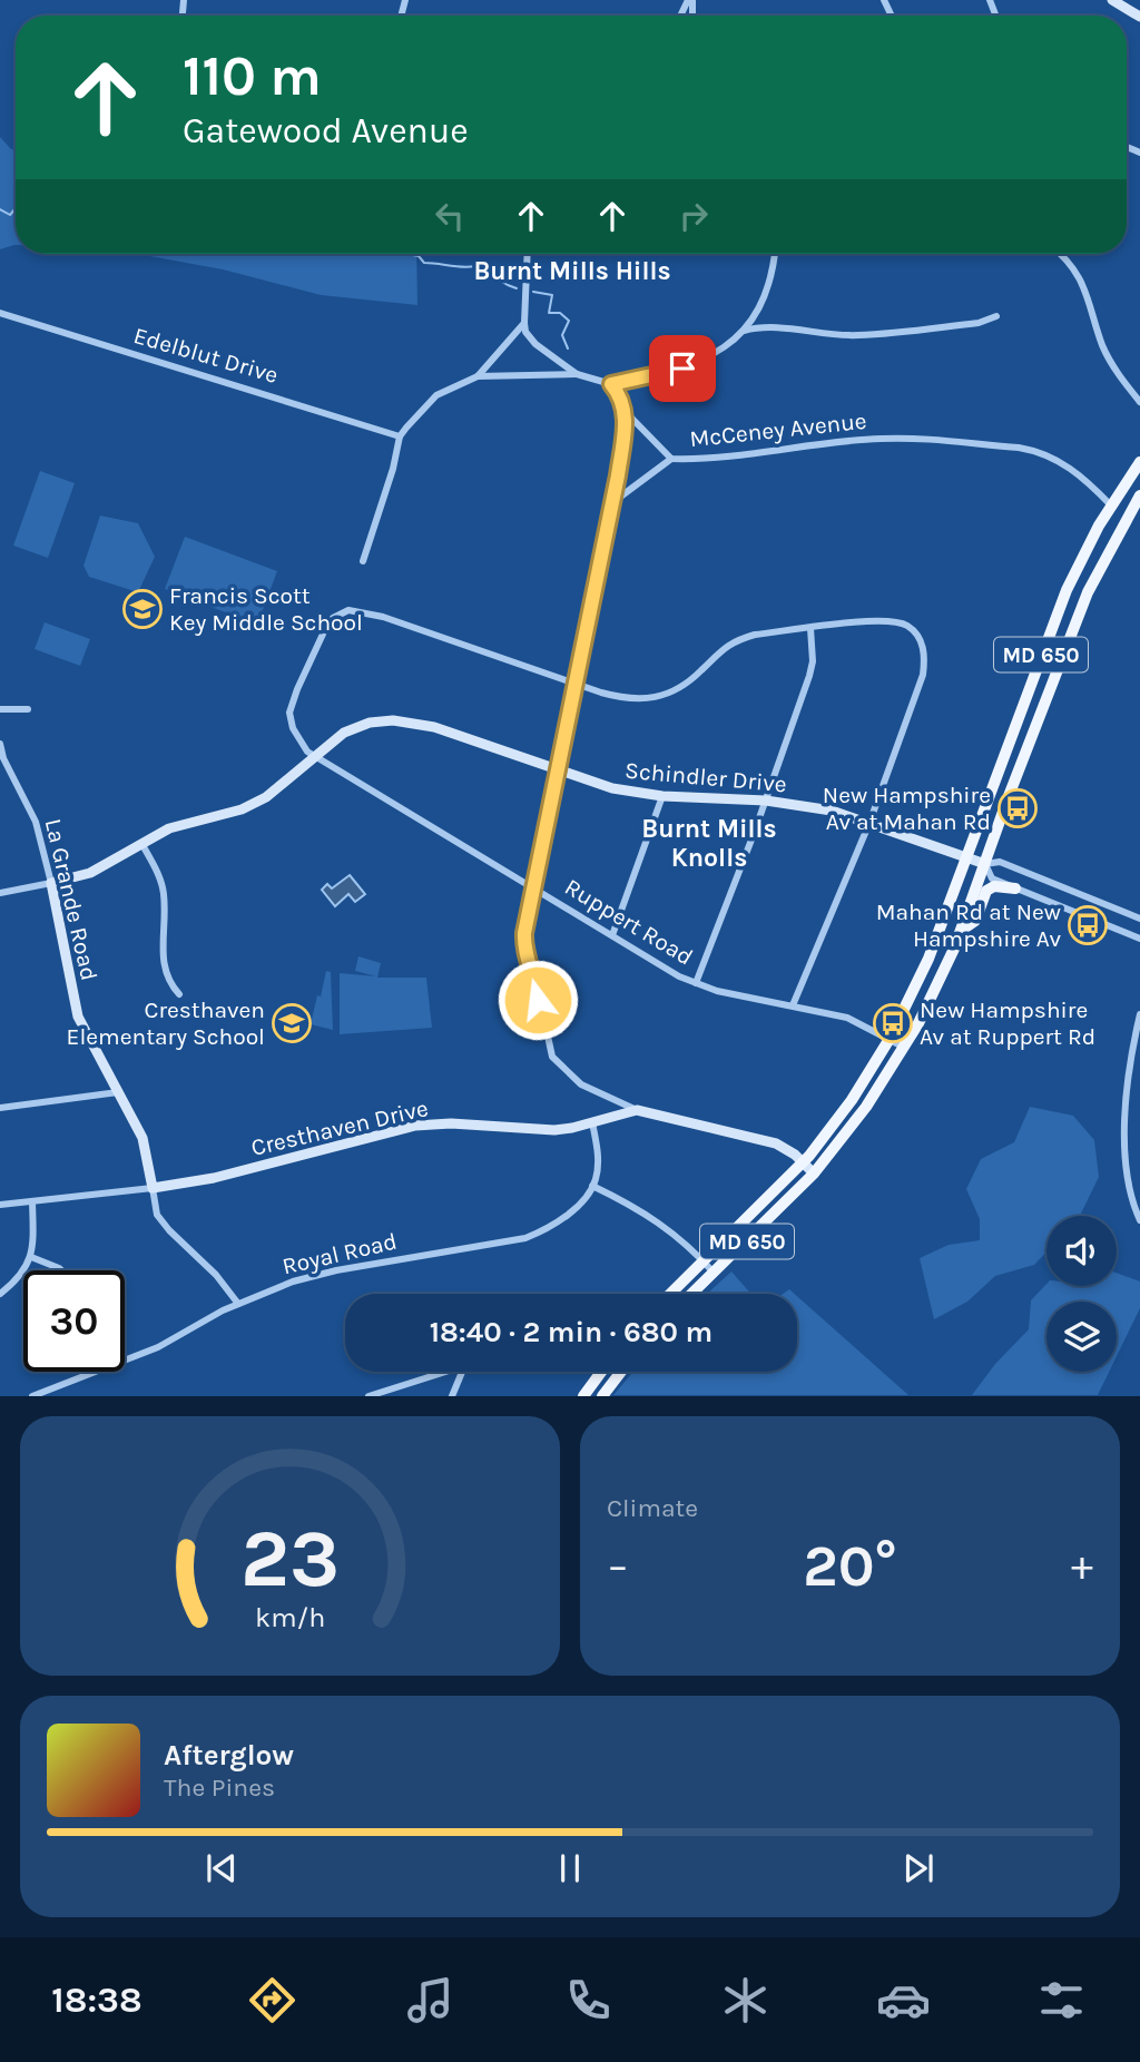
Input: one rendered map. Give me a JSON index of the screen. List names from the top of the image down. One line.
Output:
{"streets":{"main road":["MD 650"],"street":["Edelblut Drive","McCeney Avenue","Schindler Drive","La Grande Road","Ruppert Road","Cresthaven Drive","Royal Road"]},"crossings":[["McCeney Avenue","MD 650"],["MD 650","Schindler Drive"],["MD 650","Ruppert Road"],["MD 650","Cresthaven Drive"],["Schindler Drive","La Grande Road"],["Schindler Drive","Ruppert Road"],["La Grande Road","Cresthaven Drive"],["La Grande Road","Royal Road"]],"districts":["Burnt Mills Hills","Burnt Mills Knolls"],"places":{"school or university":["Francis Scott Key Middle School","Cresthaven Elementary School"],"bus stop":["New Hampshire Av at Mahan Rd","Mahan Rd at New Hampshire Av","New Hampshire Av at Ruppert Rd"]},"page":{"turn":["110 m","Gatewood Avenue"],"limit":"30","trip":"18:40 · 2 min · 680 m","tile":"Climate","heat":["−","20°","+"],"song":["Afterglow","The Pines"],"tabs":"18:38","gauge":["23","km/h"]}}
